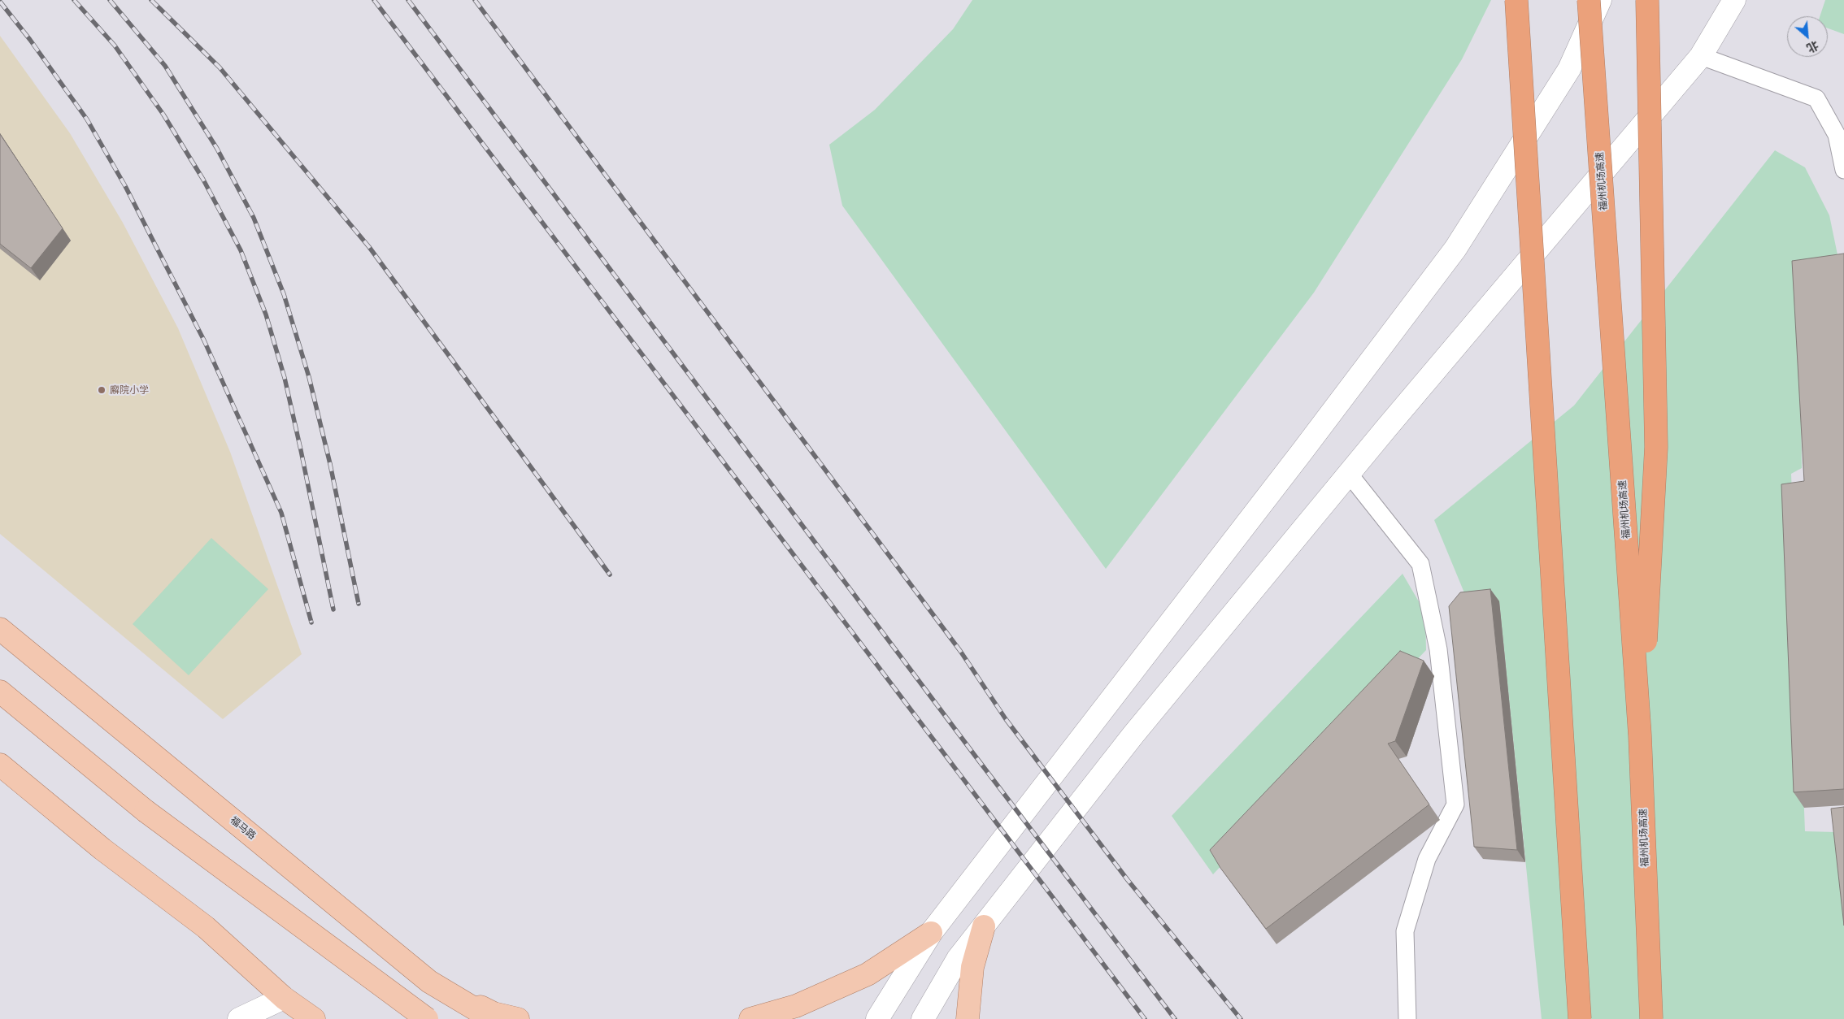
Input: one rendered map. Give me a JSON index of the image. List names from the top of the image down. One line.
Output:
{"streets":{"highway":["福州机场高速"],"main road":["福马路"]},"places":["廨院小学"],"north":"bottom right"}
